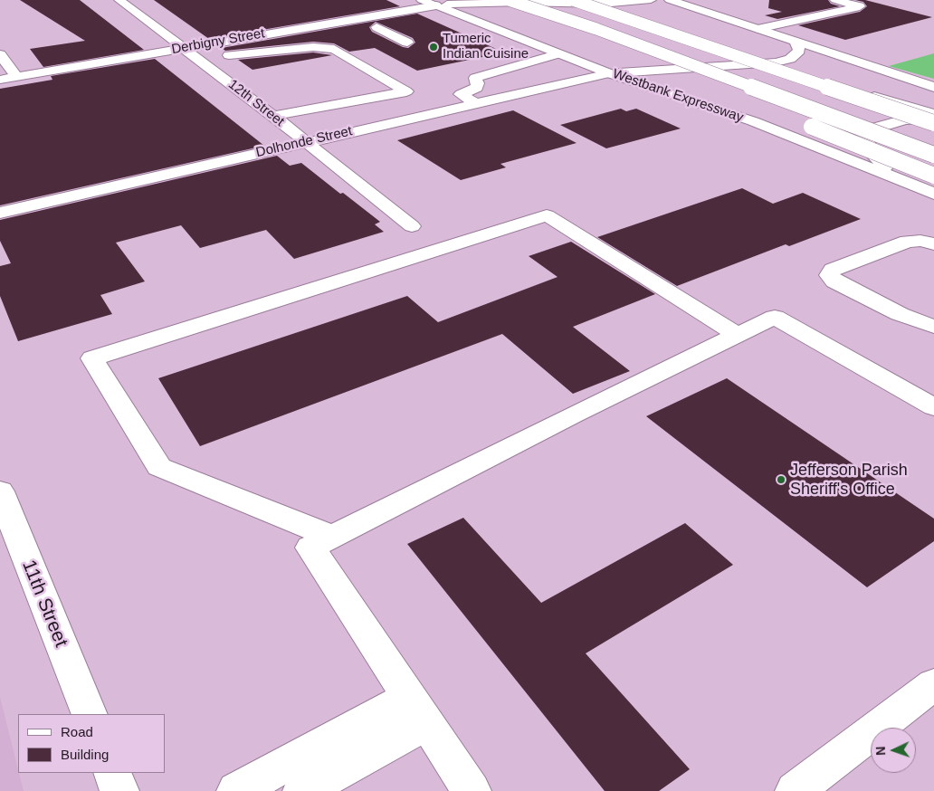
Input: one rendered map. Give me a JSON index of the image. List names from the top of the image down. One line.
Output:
{"streets":{"main road":["Derbigny Street","Westbank Expressway","12th Street","Dolhonde Street","11th Street"]},"crossings":[["Derbigny Street","Westbank Expressway"],["Derbigny Street","12th Street"],["Westbank Expressway","Dolhonde Street"],["12th Street","Dolhonde Street"]],"places":["Tumeric Indian Cuisine","Jefferson Parish Sheriff's Office"],"legend":["Road","Building"],"north":"left"}
